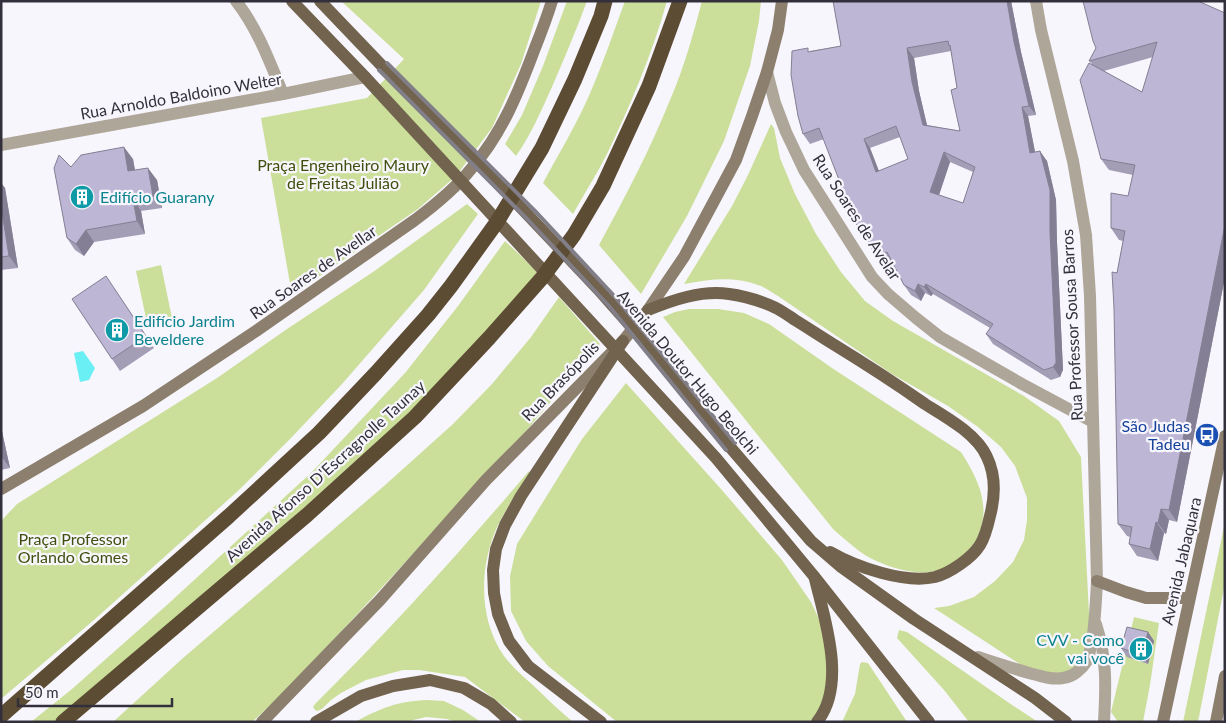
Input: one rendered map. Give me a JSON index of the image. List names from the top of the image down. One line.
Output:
{"streets":{"highway":["Avenida Afonso D'Escragnolle Taunay"],"main road":["Avenida Doutor Hugo Beolchi"],"street":["Rua Arnoldo Baldoino Welter","Rua Soares de Avelar","Rua Soares de Avellar","Rua Professor Sousa Barros","Rua Brasópolis","Avenida Jabaquara"]},"crossings":[["Rua Arnoldo Baldoino Welter","Avenida Doutor Hugo Beolchi"],["Rua Soares de Avelar","Rua Professor Sousa Barros"],["Rua Soares de Avelar","Rua Brasópolis"],["Rua Professor Sousa Barros","Avenida Doutor Hugo Beolchi"]],"parks":["Praça Engenheiro Maury de Freitas Julião","Praça Professor Orlando Gomes"],"places":{"building":["Edifício Guarany","Edifício Jardim Beveldere","CVV - Como vai você"],"bus stop":["São Judas Tadeu"]},"scale_bar":"50 m"}
